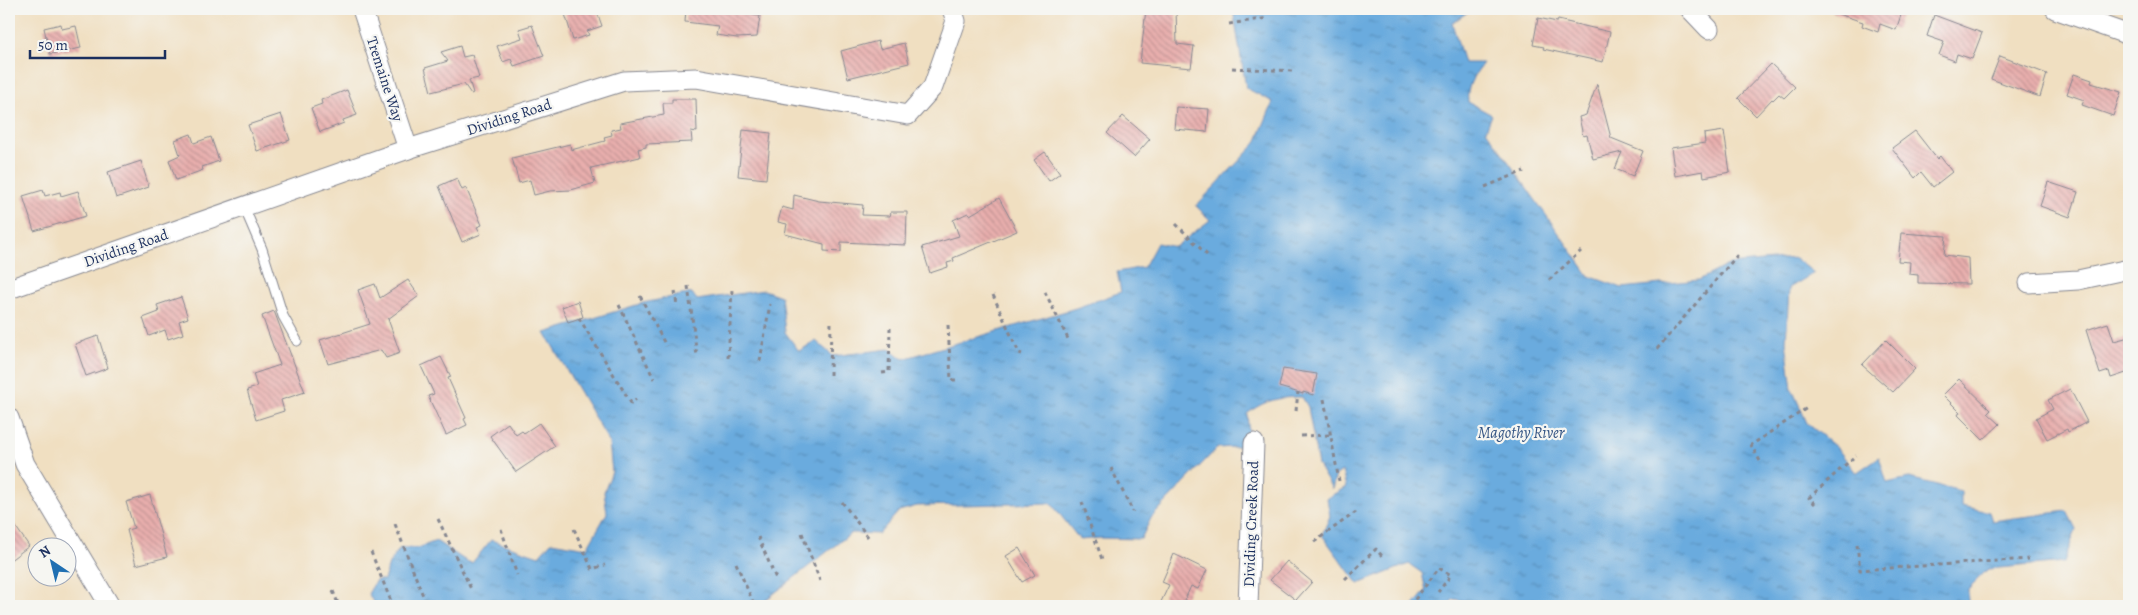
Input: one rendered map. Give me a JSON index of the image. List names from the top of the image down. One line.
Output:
{"streets":{"street":["Tremaine Way","Dividing Road","Dividing Creek Road"]},"crossings":[["Tremaine Way","Dividing Road"]],"water":["Magothy River"],"scale_bar":"50 m","north":"top left"}
